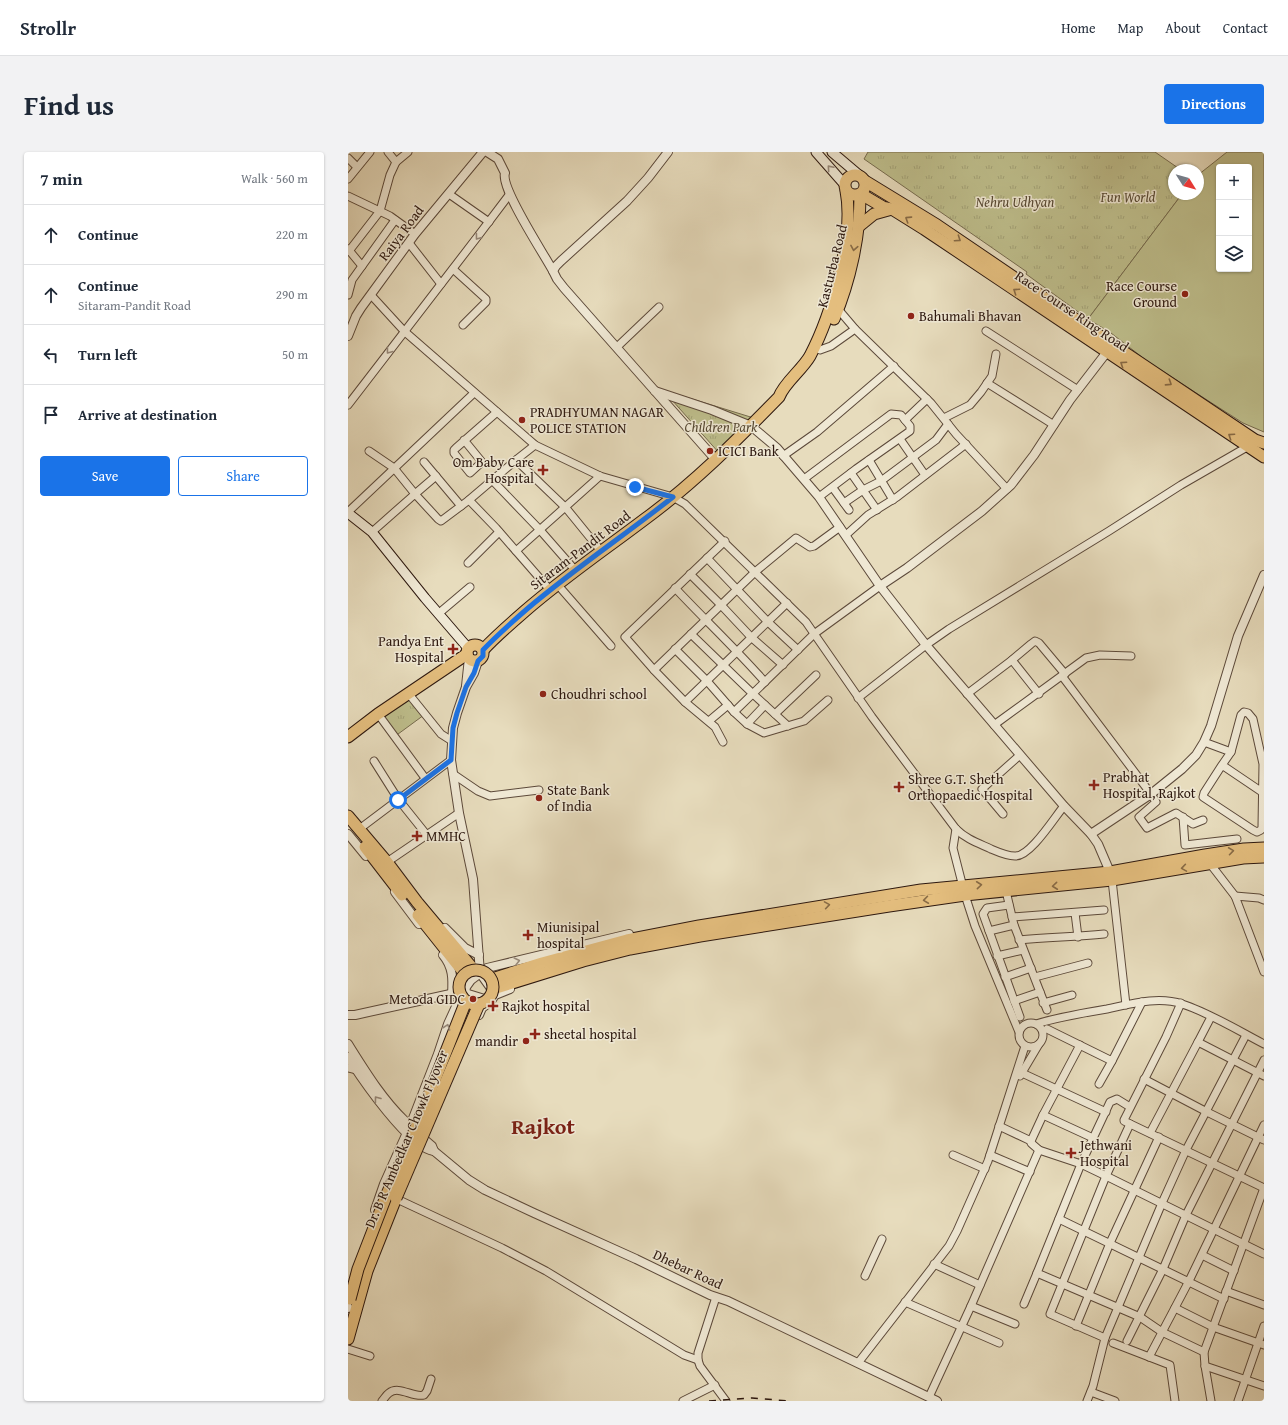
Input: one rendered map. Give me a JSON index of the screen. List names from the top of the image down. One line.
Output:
{"streets":{"main road":["Kasturba Road","Race Course Ring Road","Sitaram-Pandit Road","Dr. B R Ambedkar Chowk Flyover"],"street":["Raiya Road","Dhebar Road"]},"crossings":[["Kasturba Road","Race Course Ring Road"],["Kasturba Road","Sitaram-Pandit Road"],["Race Course Ring Road","Sitaram-Pandit Road"]],"one_way":["Kasturba Road"],"districts":["Rajkot"],"parks":["Fun World","Nehru Udhyan","Children Park"],"places":{"other":["Race Course Ground","Bahumali Bhavan","PRADHYUMAN NAGAR POLICE STATION","ICICI Bank","Choudhri school","State Bank of India","Metoda GIDC","mandir"],"health":["Om Baby Care Hospital","Pandya Ent Hospital","Prabhat Hospital, Rajkot","Shree G.T. Sheth Orthopaedic Hospital","MMHC","Miunisipal hospital","Rajkot hospital","sheetal hospital","Jethwani Hospital"]},"north":"bottom right","page":{"header":"Strollr","nav":["Home","Map","About","Contact"],"title":"Find us","buttons":["Directions",["Save","Share"]],"heading":["7 min","Walk · 560 m"],"map_buttons":["+","−"],"list":[["Continue","220 m"],["Continue","Sitaram-Pandit Road","290 m"],["Turn left","50 m"],"Arrive at destination"]}}
